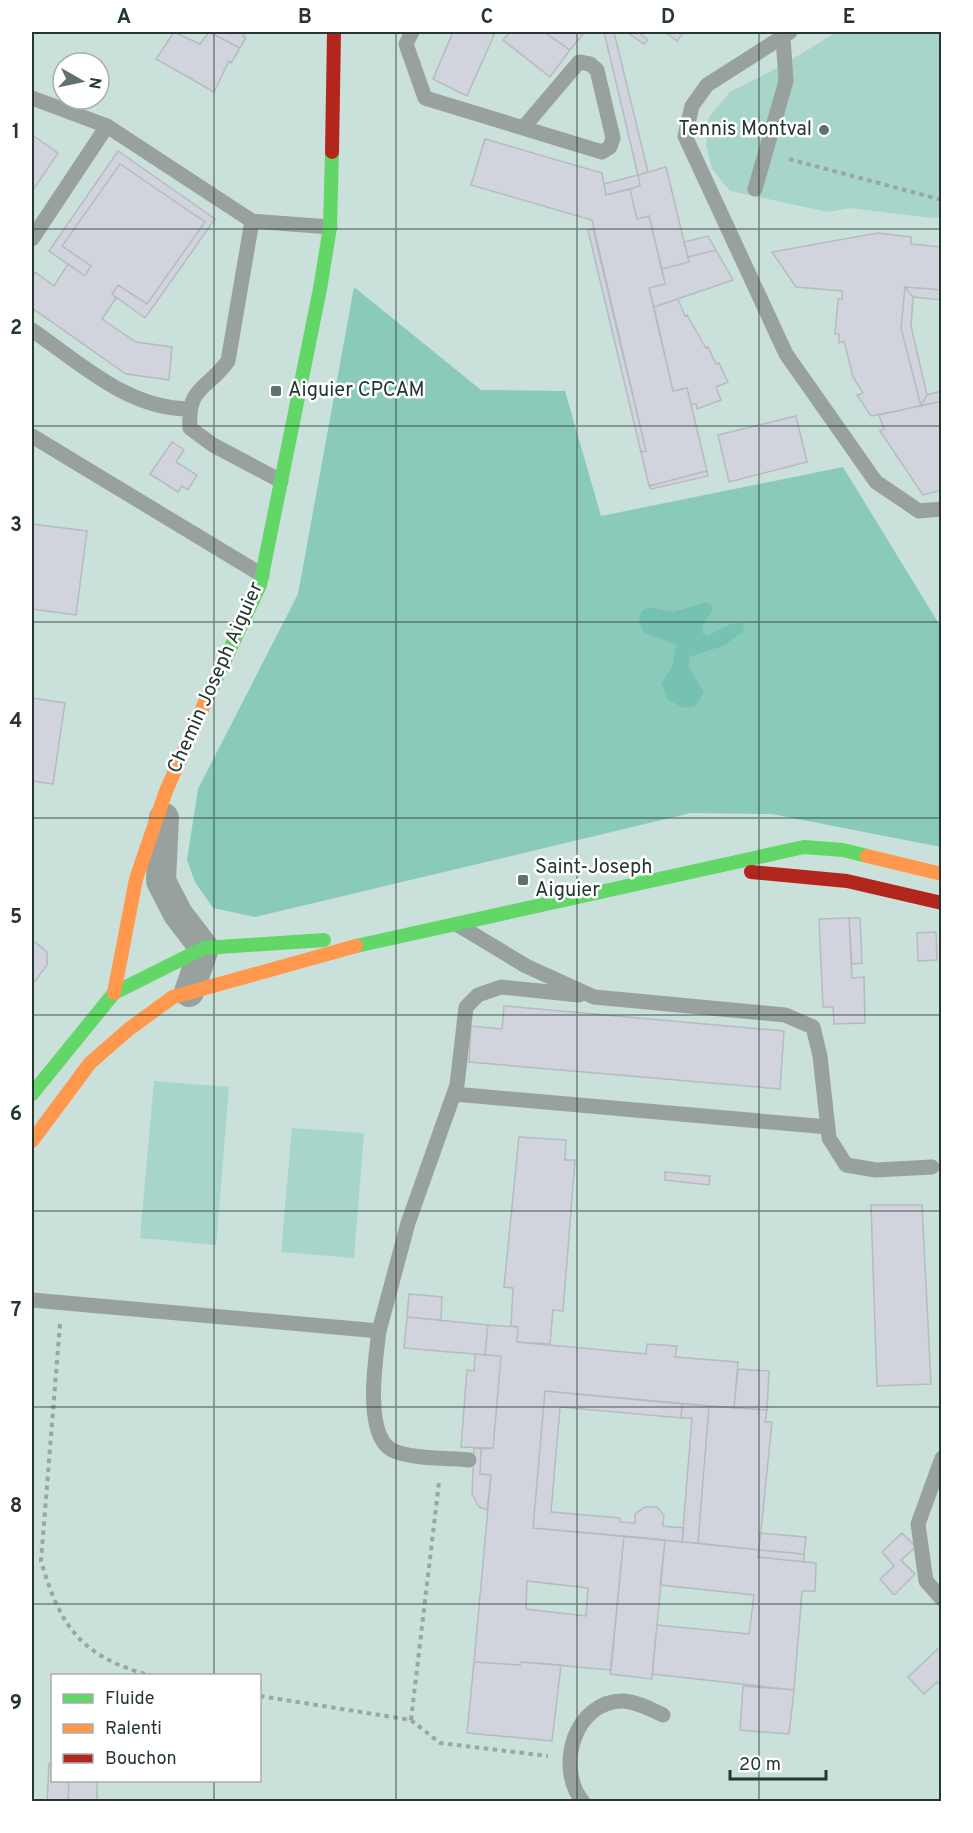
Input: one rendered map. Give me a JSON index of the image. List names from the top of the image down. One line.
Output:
{"streets":{"street":["Chemin Joseph Aiguier"]},"places":{"other":["Tennis Montval"],"transit":["Aiguier CPCAM","Saint-Joseph Aiguier"]},"legend":["Fluide","Ralenti","Bouchon"],"scale_bar":"20 m","north":"right","grid":{"columns":["A","B","C","D","E"],"rows":["1","2","3","4","5","6","7","8","9"]}}
